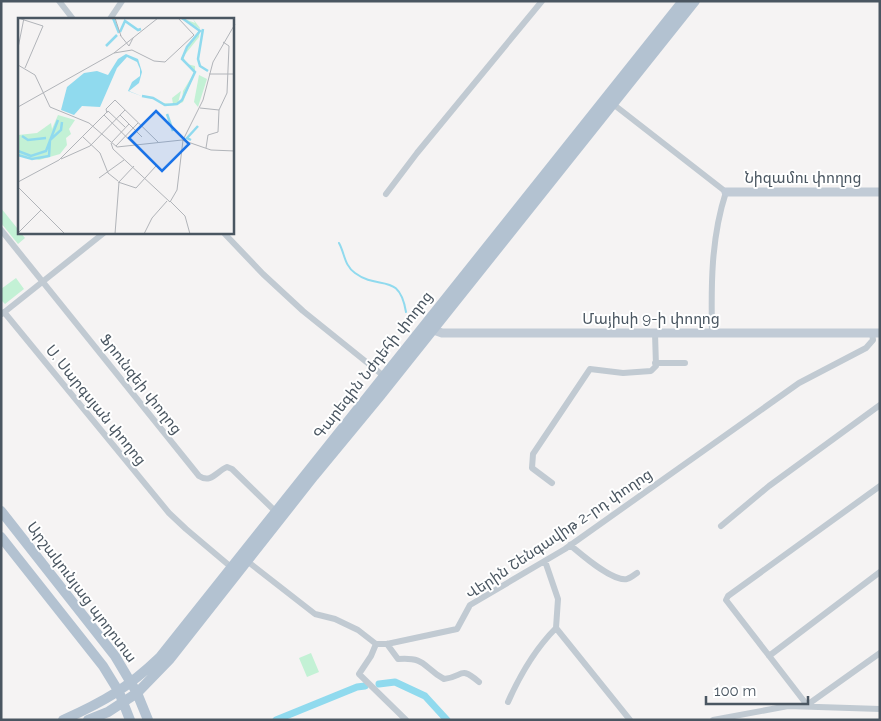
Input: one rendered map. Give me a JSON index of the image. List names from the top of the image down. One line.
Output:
{"streets":{"main road":["Գարեգին Նժդեհի փողոց","Արշակունյաց պողոտա"],"street":["Նիզամու փողոց","Մայիսի 9-ի փողոց","Ֆրունզեի փողոց","Ս. Սարգսյան փողոց","Վերին Շենգավիթ 2-րդ փողոց"]},"crossings":[["Մայիսի 9-ի փողոց","Գարեգին Նժդեհի փողոց"],["Մայիսի 9-ի փողոց","Վերին Շենգավիթ 2-րդ փողոց"],["Գարեգին Նժդեհի փողոց","Ֆրունզեի փողոց"],["Գարեգին Նժդեհի փողոց","Ս. Սարգսյան փողոց"],["Գարեգին Նժդեհի փողոց","Արշակունյաց պողոտա"]],"scale_bar":"100 m"}
